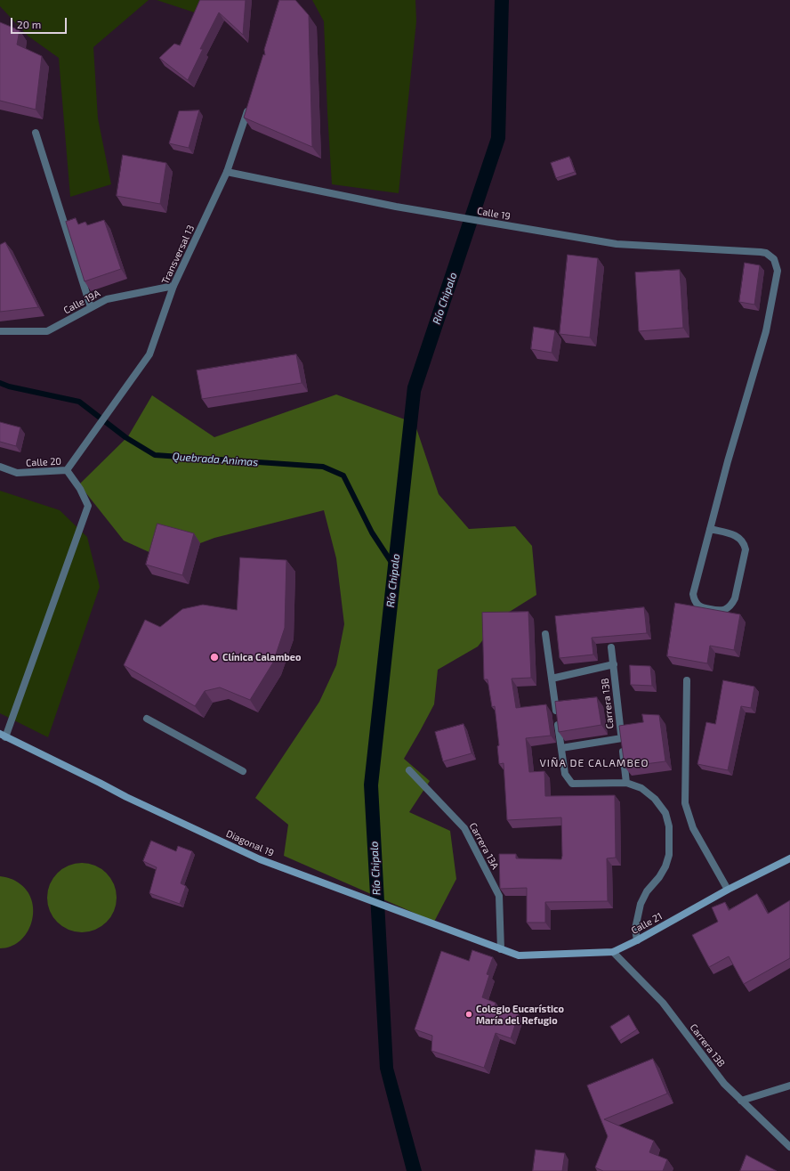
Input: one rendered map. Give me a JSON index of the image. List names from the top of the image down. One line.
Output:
{"streets":{"street":["Calle 19","Transversal 13","Calle 19A","Calle 20","Carrera 13B","Diagonal 19","Carrera 13A","Calle 21"]},"crossings":[["Calle 19","Transversal 13"],["Transversal 13","Calle 19A"],["Transversal 13","Calle 20"],["Calle 20","Diagonal 19"],["Carrera 13B","Calle 21"],["Diagonal 19","Carrera 13A"],["Diagonal 19","Calle 21"],["Carrera 13A","Calle 21"]],"districts":["VIÑA DE CALAMBEO"],"water":["Río Chipalo","Quebrada Animas"],"places":["Clínica Calambeo","Colegio Eucarístico María del Refugio"],"scale_bar":"20 m"}
